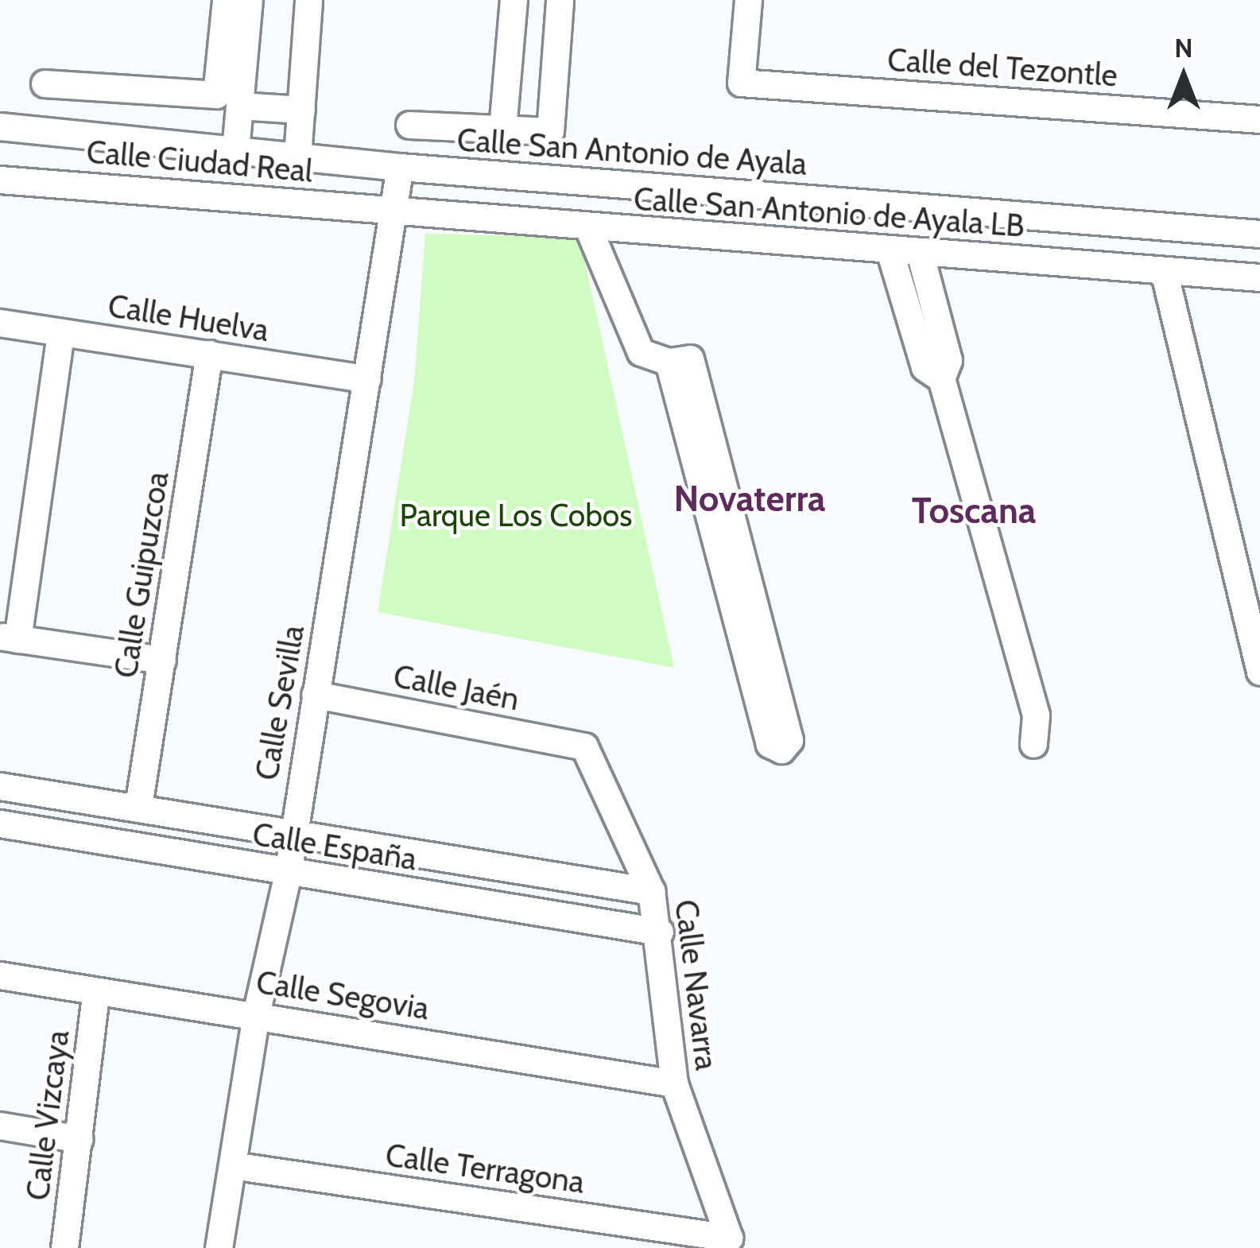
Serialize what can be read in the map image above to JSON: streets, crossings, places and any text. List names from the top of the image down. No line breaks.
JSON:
{"streets":{"street":["Calle del Tezontle","Calle San Antonio de Ayala","Calle Ciudad Real","Calle San Antonio de Ayala LB","Calle Huelva","Calle Guipuzcoa","Calle Jaén","Calle Sevilla","Calle España","Calle Navarra","Calle Segovia","Calle Vizcaya","Calle Terragona"]},"crossings":[["Calle San Antonio de Ayala","Calle Sevilla"],["Calle Ciudad Real","Calle San Antonio de Ayala LB"],["Calle Ciudad Real","Calle Sevilla"],["Calle San Antonio de Ayala LB","Calle Sevilla"],["Calle Huelva","Calle Guipuzcoa"],["Calle Huelva","Calle Sevilla"],["Calle Guipuzcoa","Calle España"],["Calle Jaén","Calle Sevilla"],["Calle Jaén","Calle Navarra"],["Calle Sevilla","Calle España"],["Calle Sevilla","Calle Segovia"],["Calle Sevilla","Calle Terragona"],["Calle España","Calle Navarra"],["Calle Navarra","Calle Segovia"],["Calle Navarra","Calle Terragona"],["Calle Segovia","Calle Vizcaya"]],"districts":["Novaterra","Toscana"],"parks":["Parque Los Cobos"],"north":"top"}
